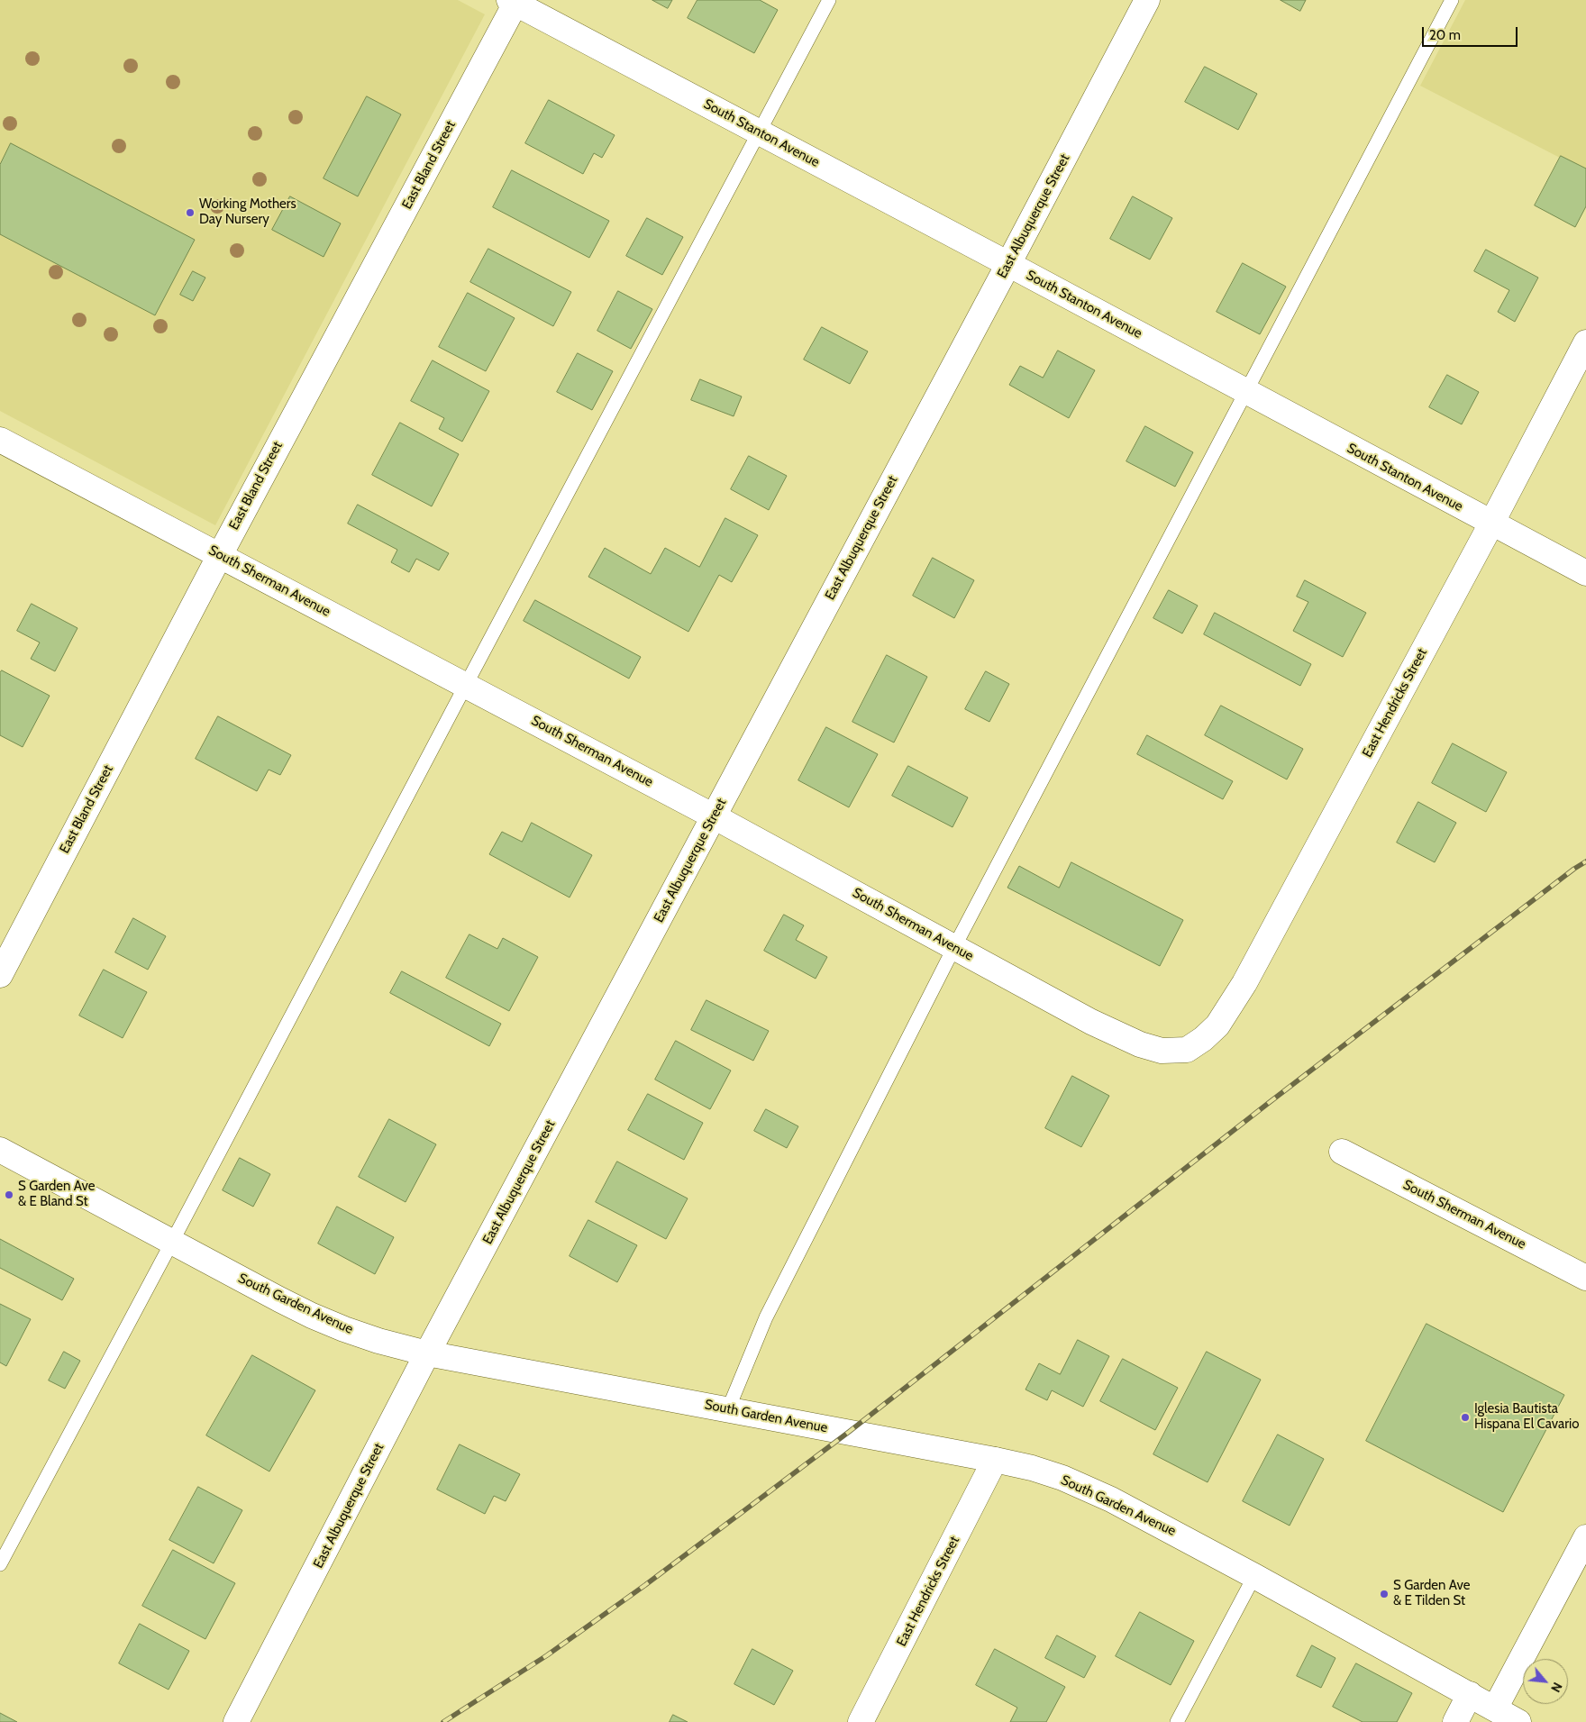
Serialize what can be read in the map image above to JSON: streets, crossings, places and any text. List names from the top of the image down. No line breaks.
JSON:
{"streets":{"street":["South Stanton Avenue","East Bland Street","East Albuquerque Street","South Sherman Avenue","East Hendricks Street","South Garden Avenue"]},"crossings":[["South Stanton Avenue","East Bland Street"],["South Stanton Avenue","East Albuquerque Street"],["South Stanton Avenue","East Hendricks Street"],["East Bland Street","South Sherman Avenue"],["East Albuquerque Street","South Sherman Avenue"],["East Albuquerque Street","South Garden Avenue"],["South Sherman Avenue","East Hendricks Street"],["East Hendricks Street","South Garden Avenue"]],"places":["Working Mothers Day Nursery","S Garden Ave & E Bland St","Iglesia Bautista Hispana El Cavario","S Garden Ave & E Tilden St"],"scale_bar":"20 m","north":"bottom right"}
